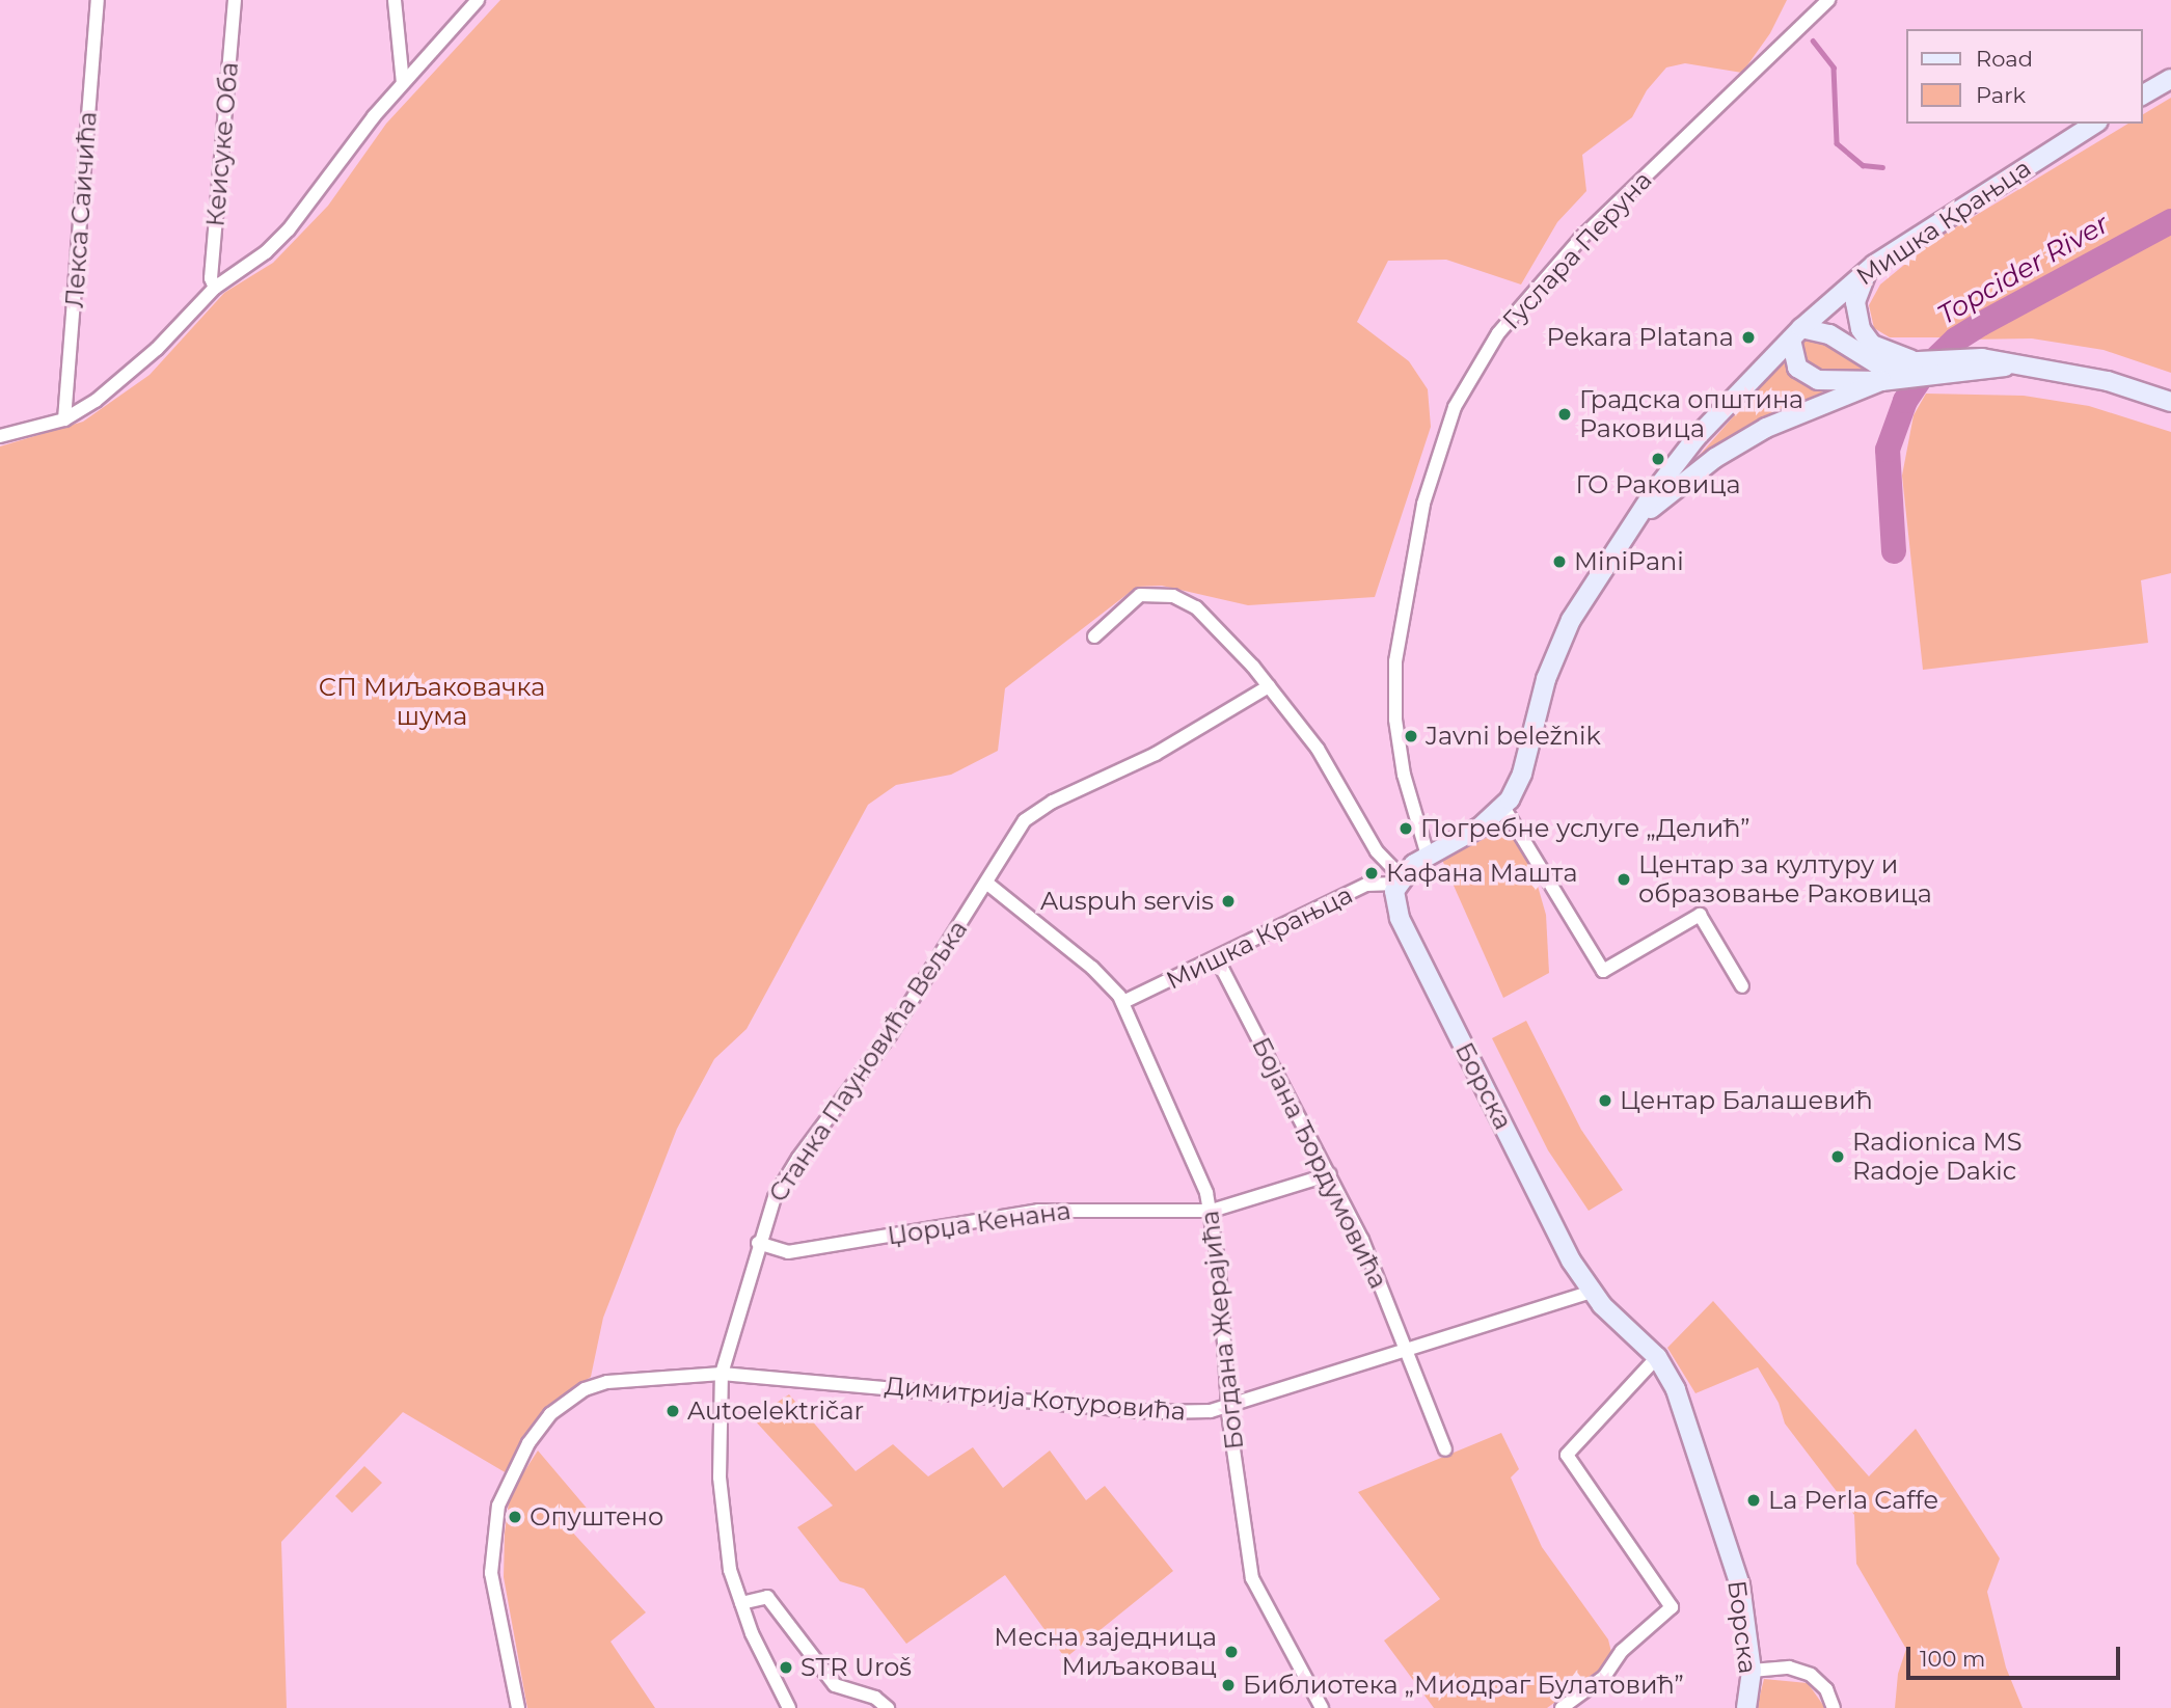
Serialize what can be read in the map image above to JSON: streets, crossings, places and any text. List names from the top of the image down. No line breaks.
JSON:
{"streets":{"main road":["Мишка Крањца","Борска"],"street":["Кеисуке Оба","Лекса Саичића","Гуслара Перуна","Станка Пауновића Вељка","Бојана Ђордумовића","Џорџа Кенана","Богдана Жерајића","Димитрија Котуровића"]},"crossings":[["Мишка Крањца","Гуслара Перуна"],["Мишка Крањца","Борска"],["Мишка Крањца","Бојана Ђордумовића"],["Мишка Крањца","Богдана Жерајића"],["Станка Пауновића Вељка","Џорџа Кенана"],["Станка Пауновића Вељка","Богдана Жерајића"],["Станка Пауновића Вељка","Димитрија Котуровића"],["Борска","Димитрија Котуровића"],["Бојана Ђордумовића","Џорџа Кенана"],["Бојана Ђордумовића","Димитрија Котуровића"],["Џорџа Кенана","Богдана Жерајића"],["Богдана Жерајића","Димитрија Котуровића"]],"water":["Topcider River"],"parks":["СП Миљаковачка шума"],"places":["Pekara Platana","Градска општина Раковица","ГО Раковица","MiniPani","Javni beležnik","Погребне услуге „Делић”","Кафана Машта","Центар за културу и образовање Раковица","Auspuh servis","Центар Балашевић","Radionica MS Radoje Dakic","Autoelektričar","La Perla Caffe","Опуштено","Месна заједница Миљаковац","STR Uroš","Библиотека „Миодраг Булатовић”"],"legend":["Road","Park"],"scale_bar":"100 m"}
